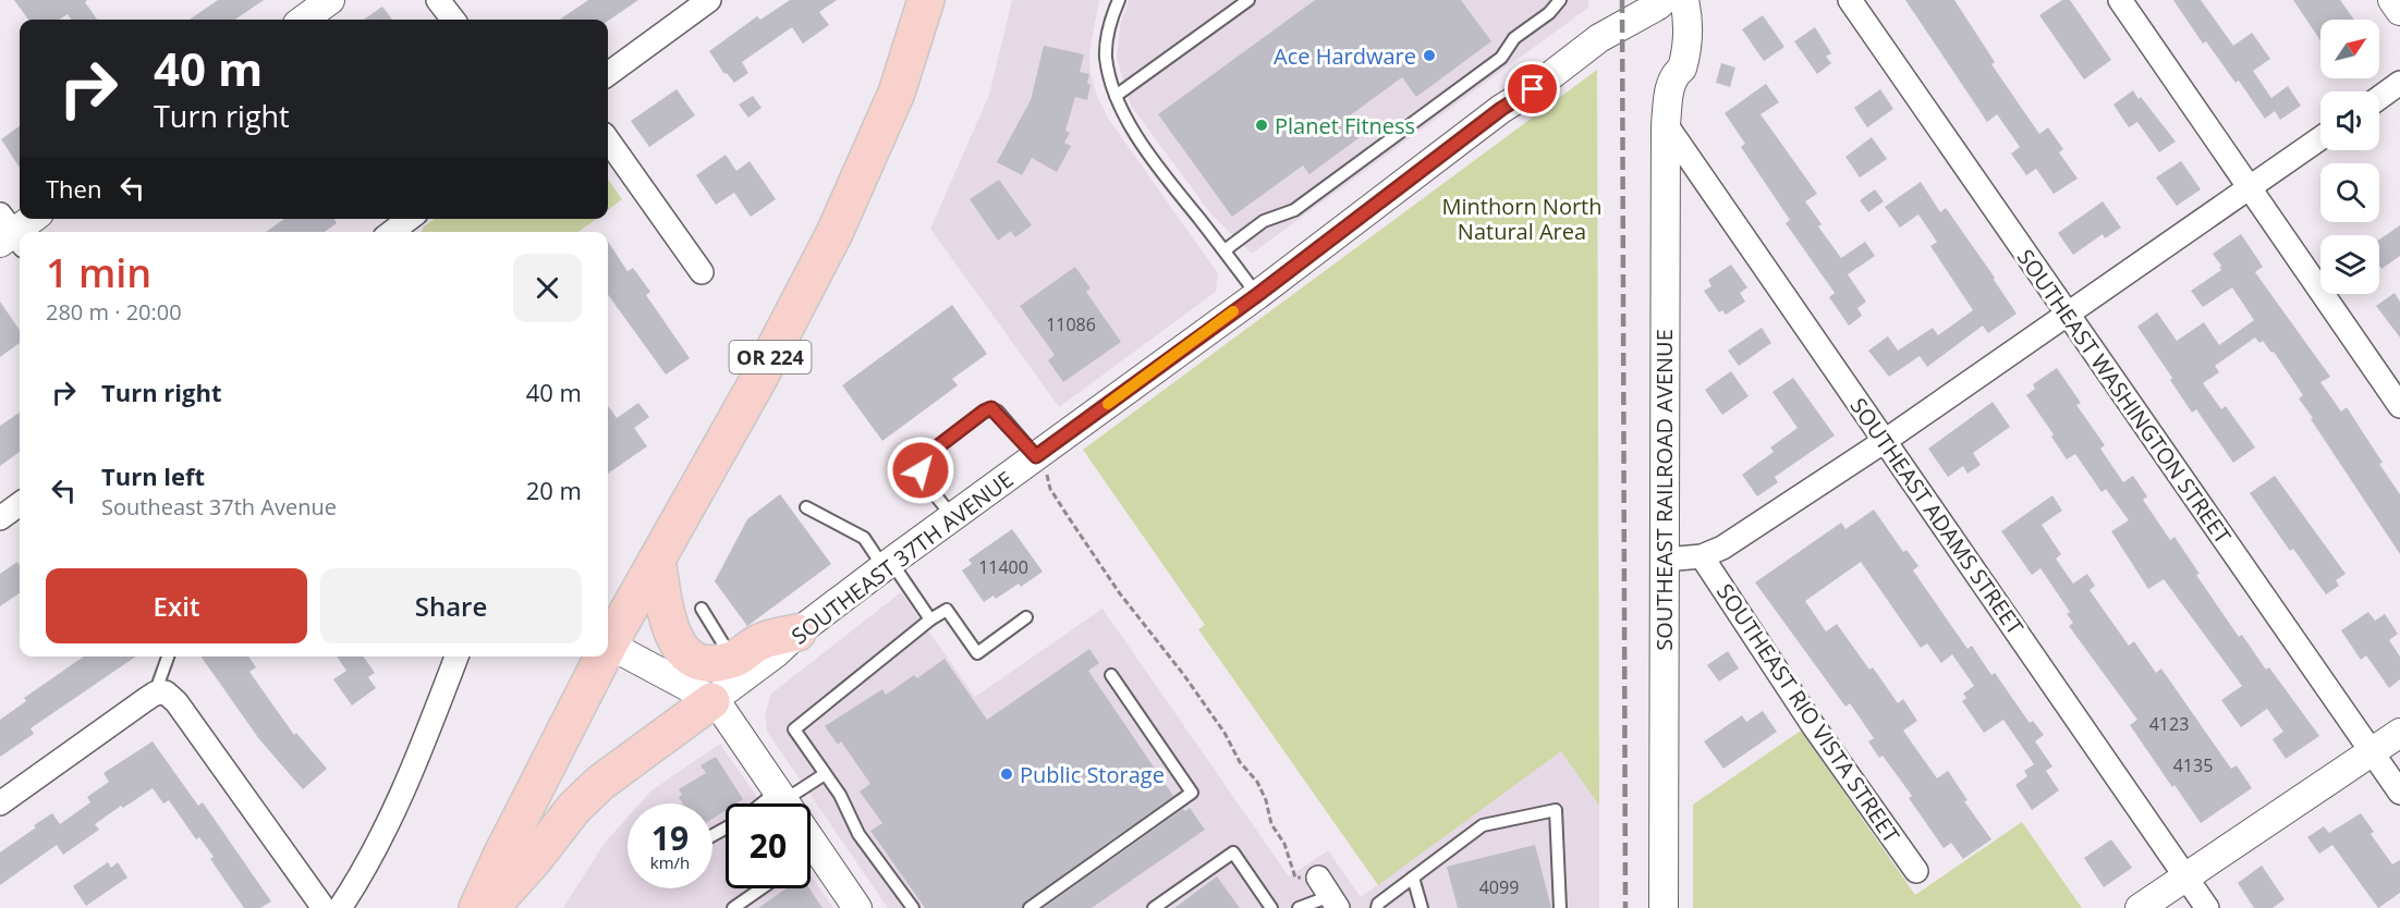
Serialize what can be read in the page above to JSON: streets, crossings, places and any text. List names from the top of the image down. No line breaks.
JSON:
{"streets":{"highway":["OR 224"],"street":["SOUTHEAST WASHINGTON STREET","SOUTHEAST RAILROAD AVENUE","SOUTHEAST ADAMS STREET","SOUTHEAST 37TH AVENUE","SOUTHEAST RIO VISTA STREET"]},"crossings":[["SOUTHEAST RAILROAD AVENUE","SOUTHEAST ADAMS STREET"],["SOUTHEAST RAILROAD AVENUE","SOUTHEAST 37TH AVENUE"]],"parks":["Minthorn North Natural Area"],"places":["Ace Hardware","Planet Fitness","Public Storage"],"house_numbers":["11086","11400","4123","4135","4099"],"north":"top right","page":{"turn":["40 m","Turn right"],"then":"Then","heading":["1 min","280 m · 20:00"],"list":[{"name":"Turn right","value":"40 m"},{"name":"Turn left","note":"Southeast 37th Avenue","value":"20 m"}],"buttons":["Exit","Share"],"speed":"19 km/h","limit":"20"}}
